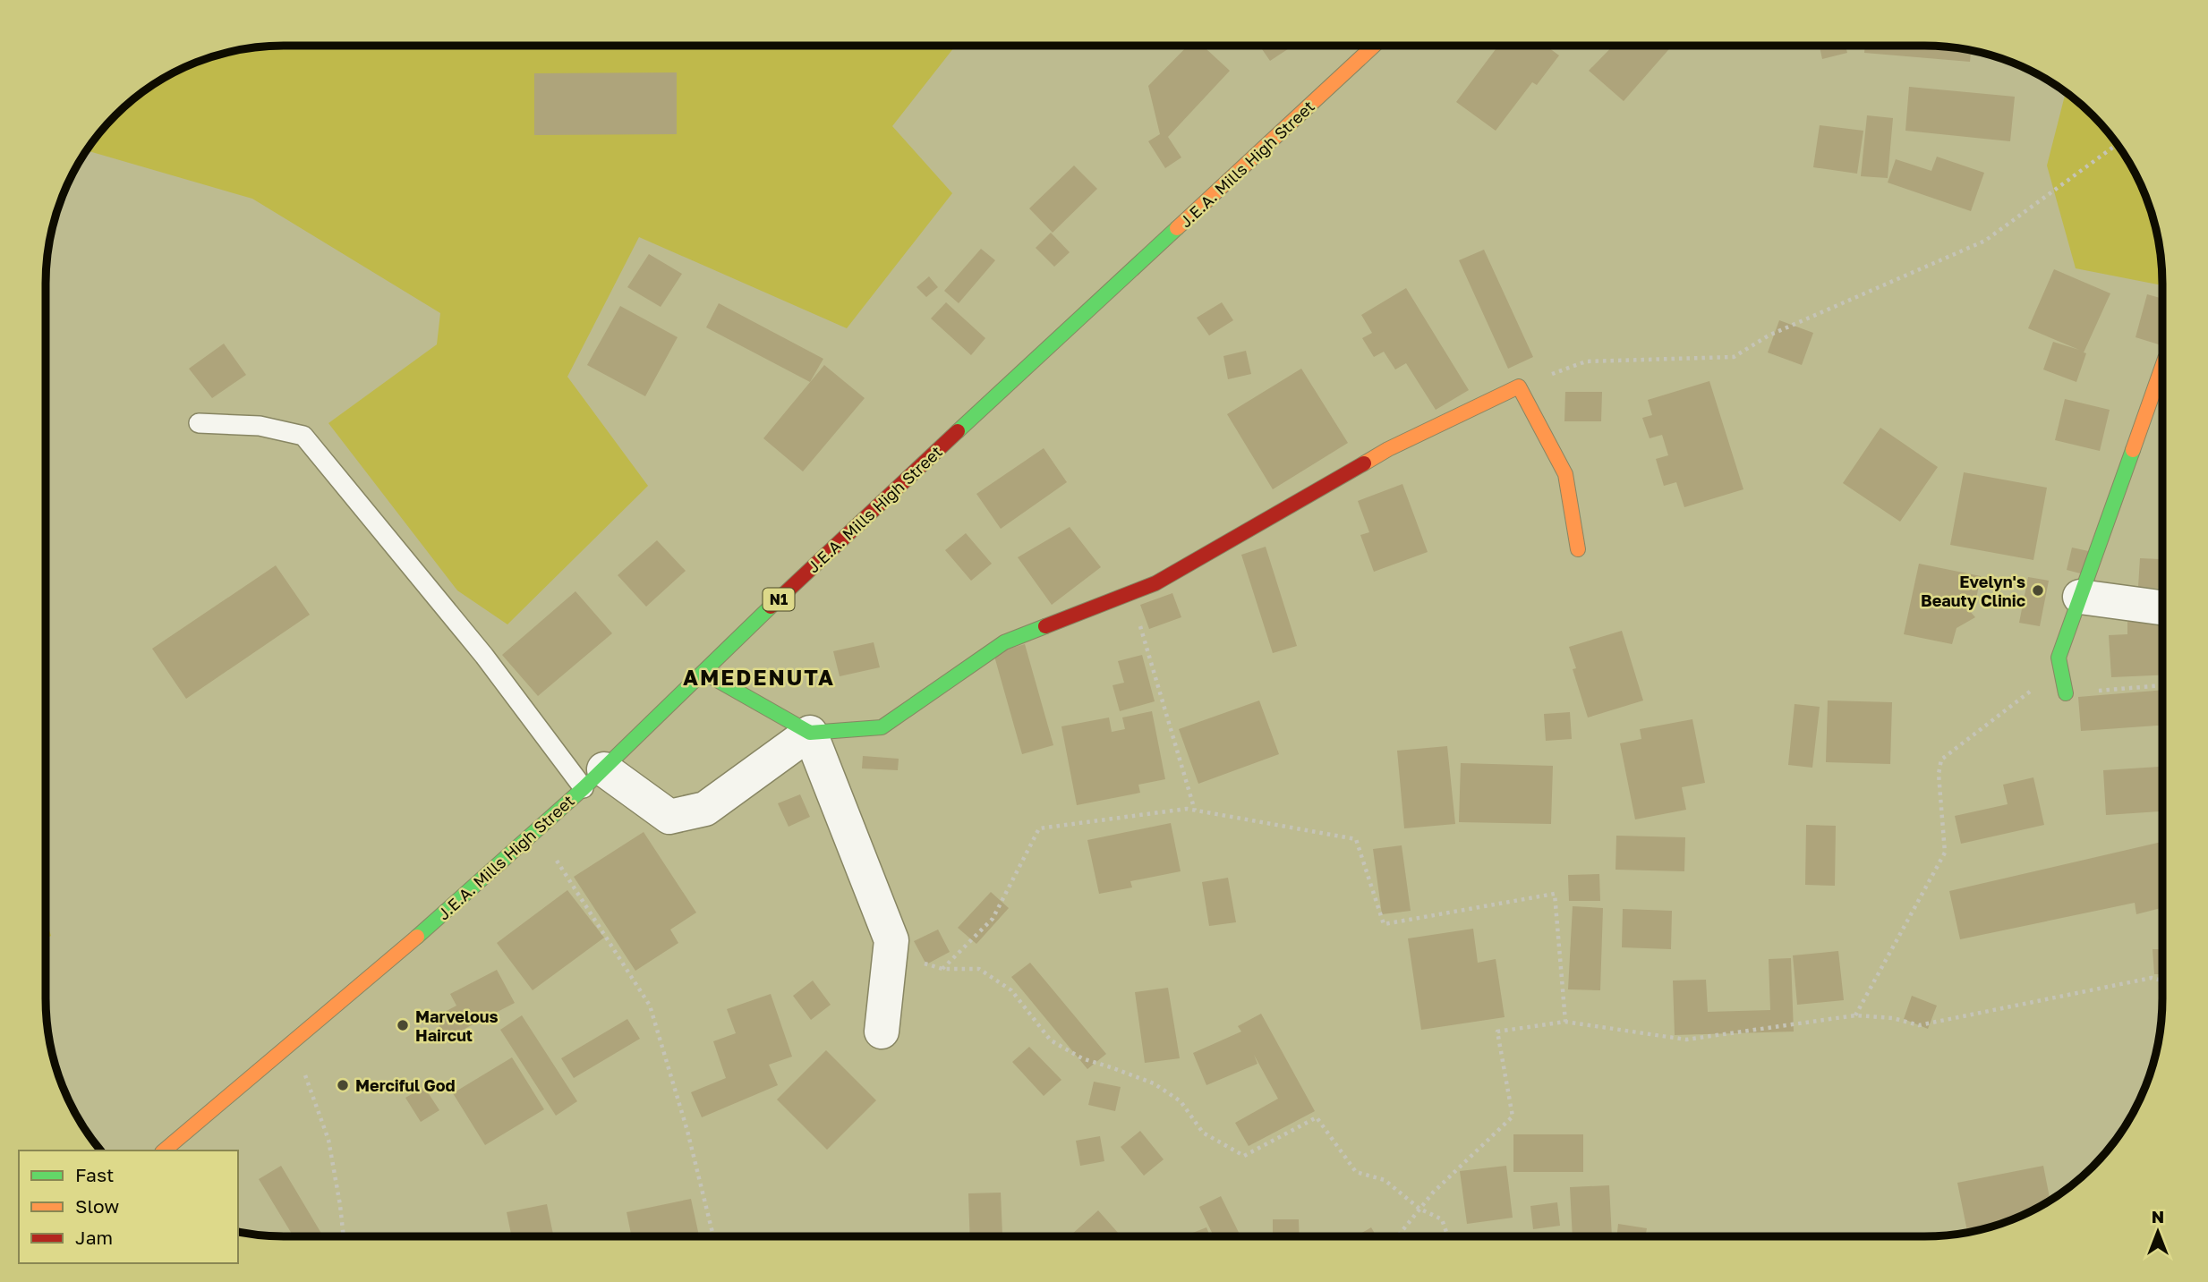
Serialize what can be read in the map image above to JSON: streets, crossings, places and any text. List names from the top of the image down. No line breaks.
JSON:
{"streets":{"main road":["J.E.A. Mills High Street","N1"]},"districts":["AMEDENUTA"],"places":["Evelyn's Beauty Clinic","Marvelous Haircut","Merciful God"],"legend":["Fast","Slow","Jam"],"north":"top"}
